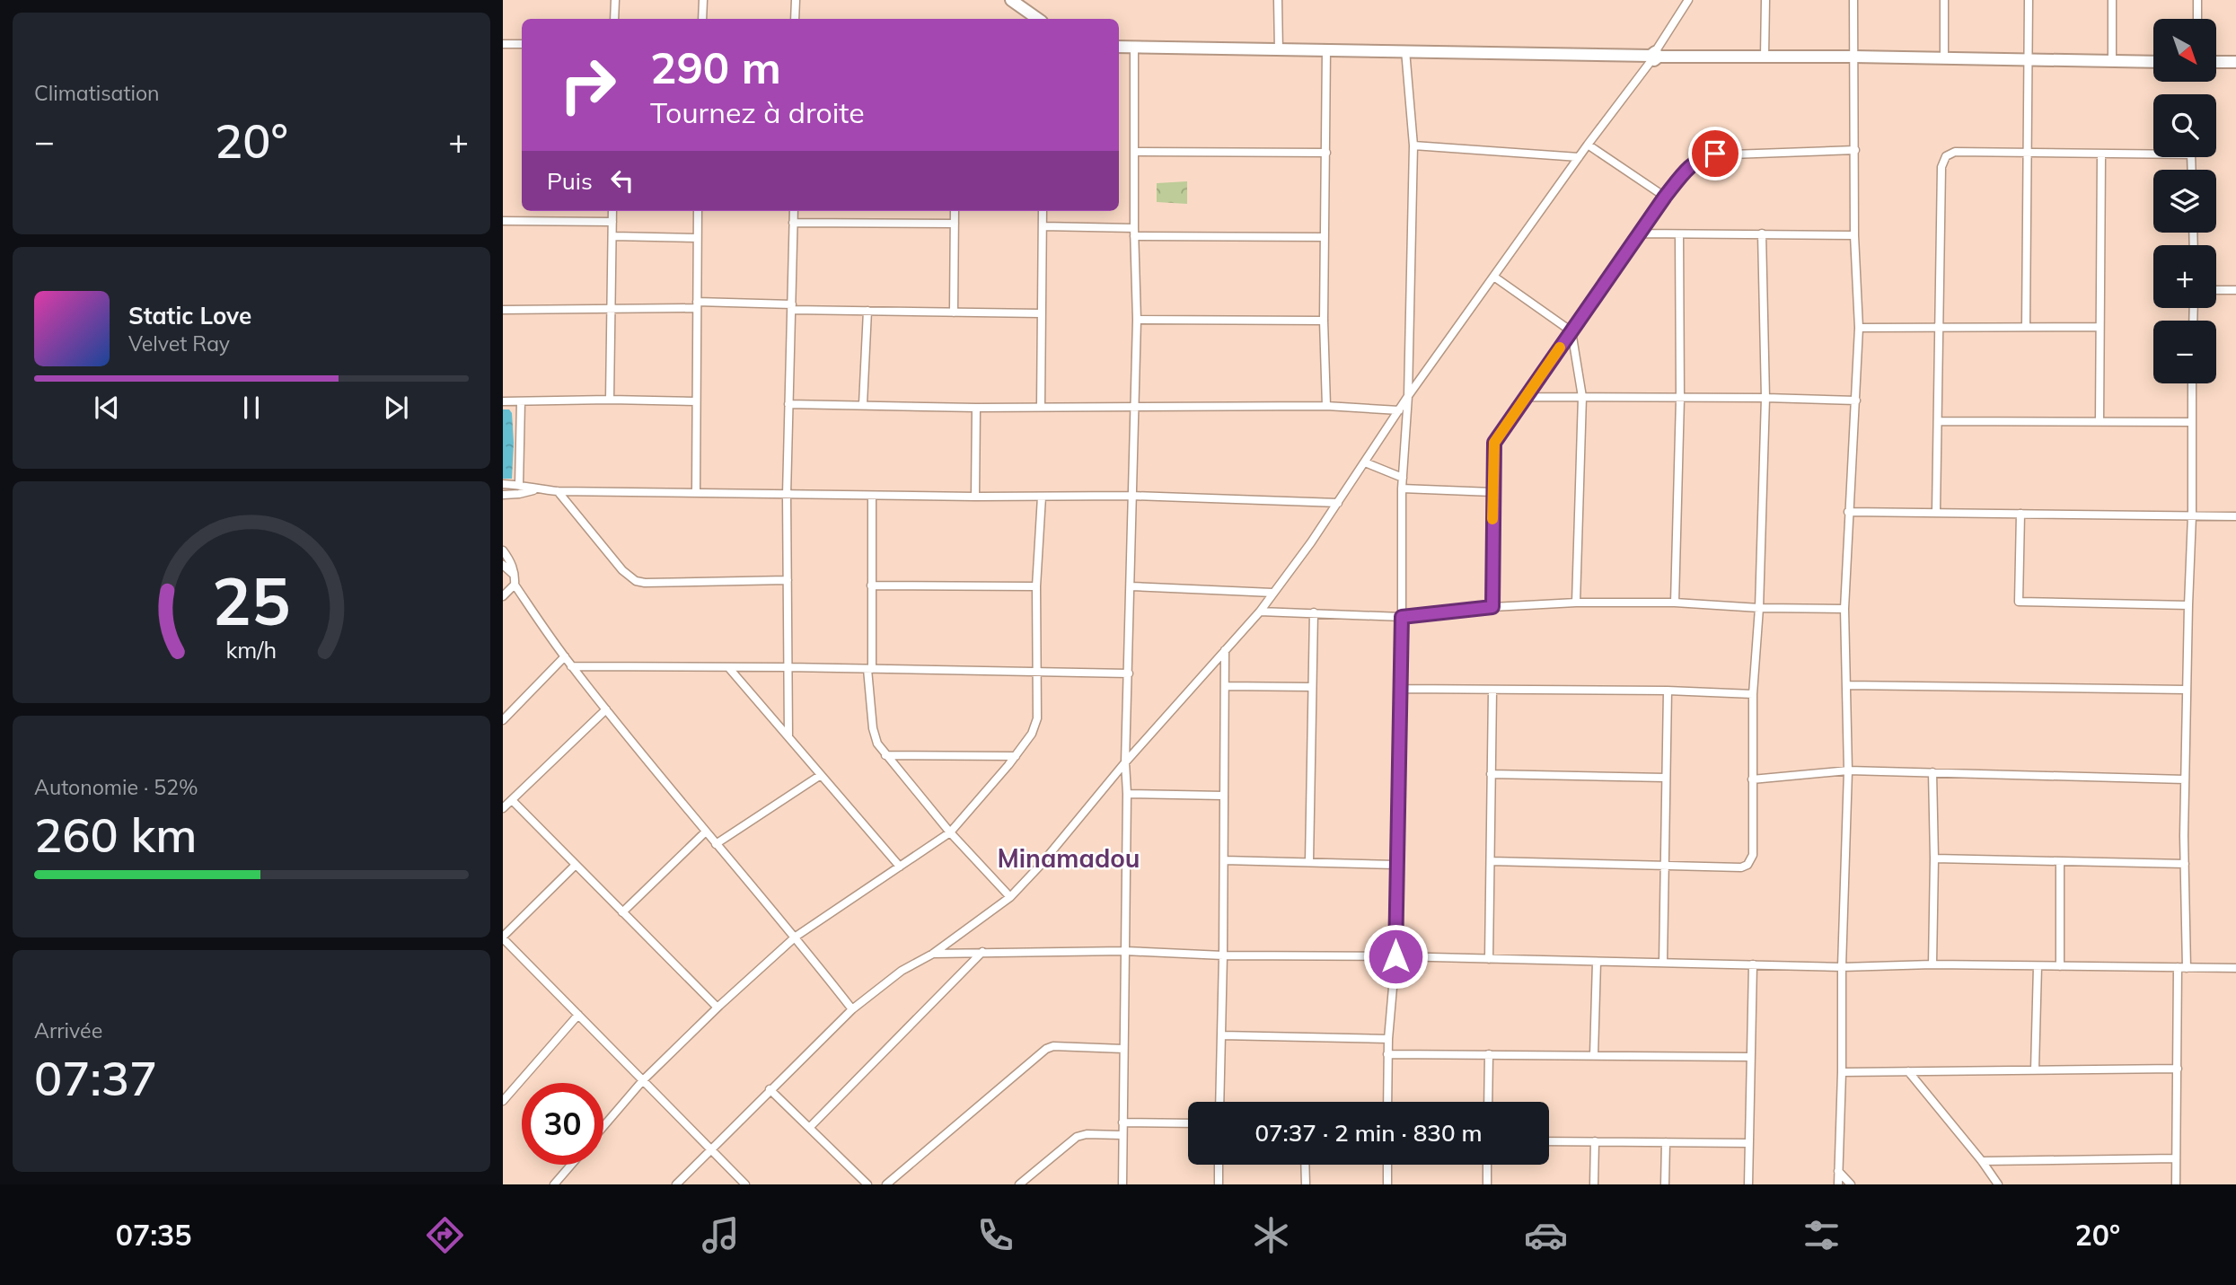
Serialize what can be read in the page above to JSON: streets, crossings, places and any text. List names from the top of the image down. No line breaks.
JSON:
{"districts":["Minamadou"],"north":"bottom right","page":{"tile":["Climatisation",["Autonomie · 52%","260 km"],["Arrivée","07:37"]],"map_buttons":["+","−"],"turn":["290 m","Tournez à droite"],"heat":["−","20°","+"],"then":"Puis","song":["Static Love","Velvet Ray"],"limit":"30","trip":"07:37 · 2 min · 830 m","tabs":["07:35","20°"],"gauge":["25","km/h"]}}
